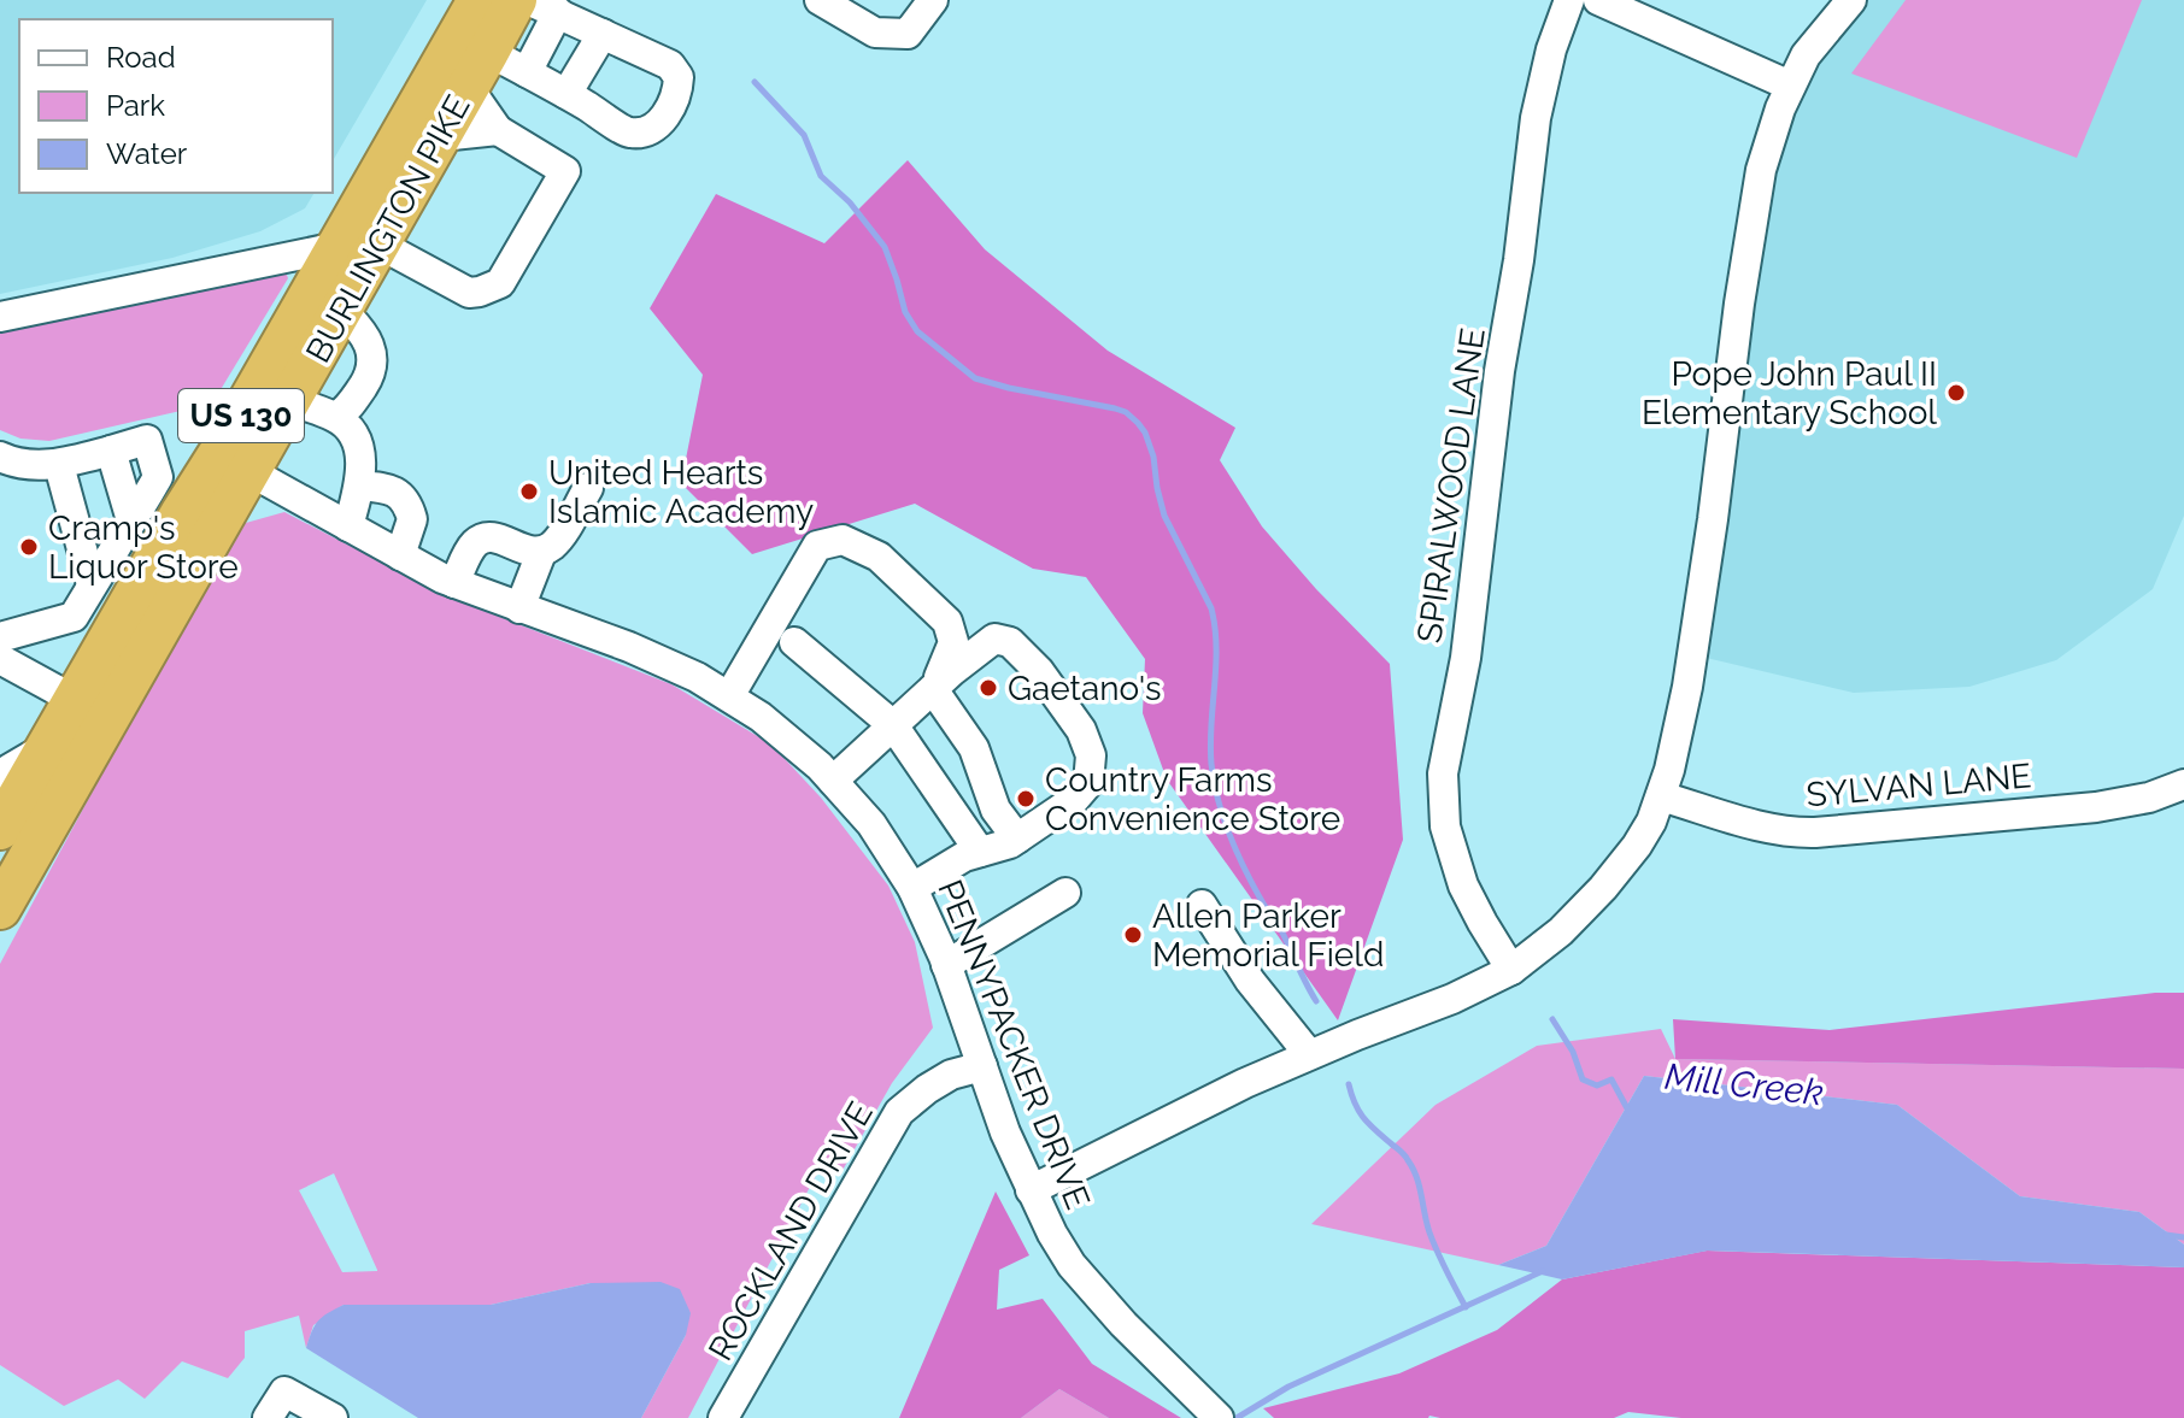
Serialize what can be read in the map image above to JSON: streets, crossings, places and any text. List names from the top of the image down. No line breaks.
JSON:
{"streets":{"highway":["BURLINGTON PIKE","US 130"],"street":["SPIRALWOOD LANE","SYLVAN LANE","PENNYPACKER DRIVE","ROCKLAND DRIVE"]},"crossings":[["BURLINGTON PIKE","PENNYPACKER DRIVE"],["PENNYPACKER DRIVE","ROCKLAND DRIVE"]],"water":["Mill Creek"],"places":["Pope John Paul II Elementary School","United Hearts Islamic Academy","Cramp's Liquor Store","Gaetano's","Country Farms Convenience Store","Allen Parker Memorial Field"],"legend":["Road","Park","Water"]}
